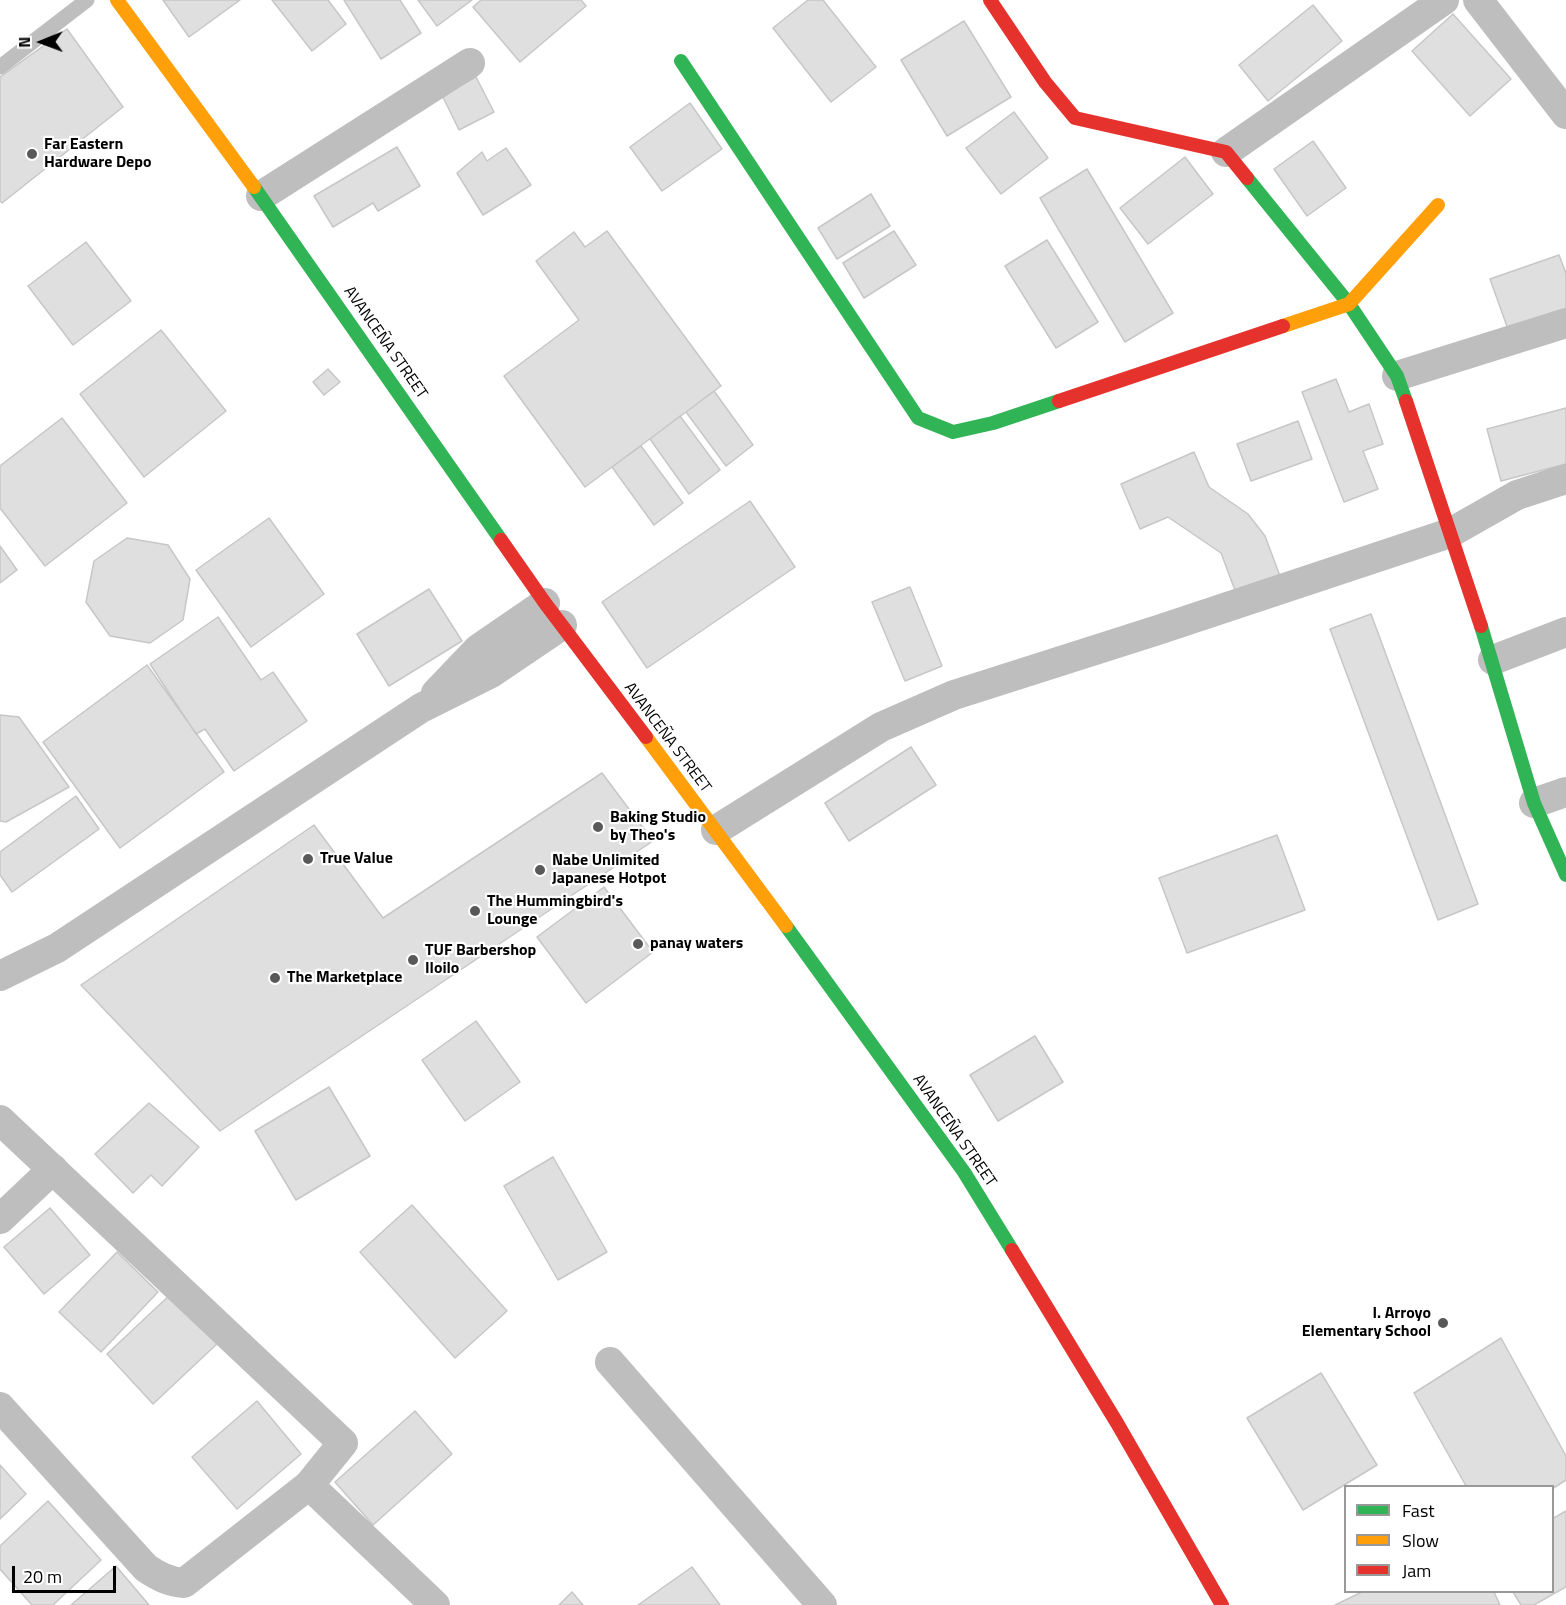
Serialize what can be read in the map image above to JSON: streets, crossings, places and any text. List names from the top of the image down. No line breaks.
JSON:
{"streets":{"street":["AVANCEÑA STREET"]},"places":["Far Eastern Hardware Depo","Baking Studio by Theo's","True Value","Nabe Unlimited Japanese Hotpot","The Hummingbird's Lounge","panay waters","TUF Barbershop Iloilo","The Marketplace","I. Arroyo Elementary School"],"legend":["Fast","Slow","Jam"],"scale_bar":"20 m","north":"left"}
